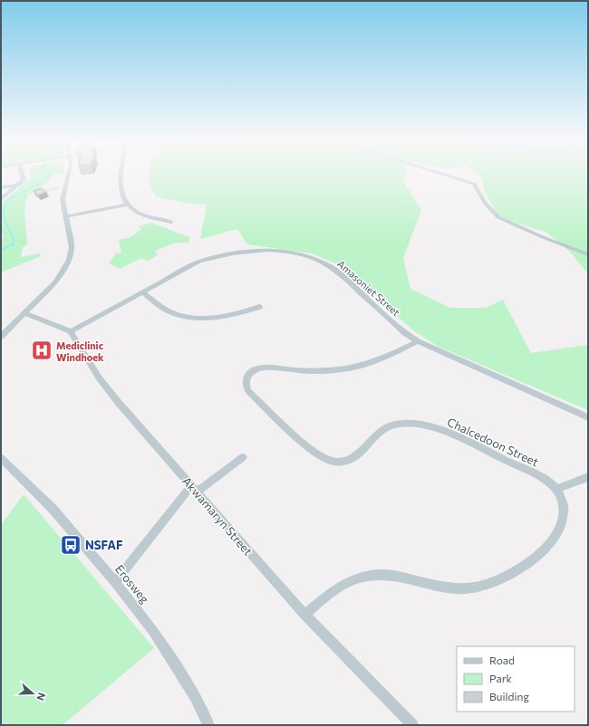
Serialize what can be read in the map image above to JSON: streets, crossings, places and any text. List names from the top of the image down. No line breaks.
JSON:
{"streets":{"street":["Amasoniet Street","Chalcedoon Street","Akwamaryn Street","Erosweg"]},"crossings":[["Amasoniet Street","Chalcedoon Street"],["Amasoniet Street","Akwamaryn Street"],["Chalcedoon Street","Akwamaryn Street"]],"places":{"hospital":["Mediclinic Windhoek"],"bus stop":["NSFAF"]},"legend":["Road","Park","Building"],"north":"right"}
